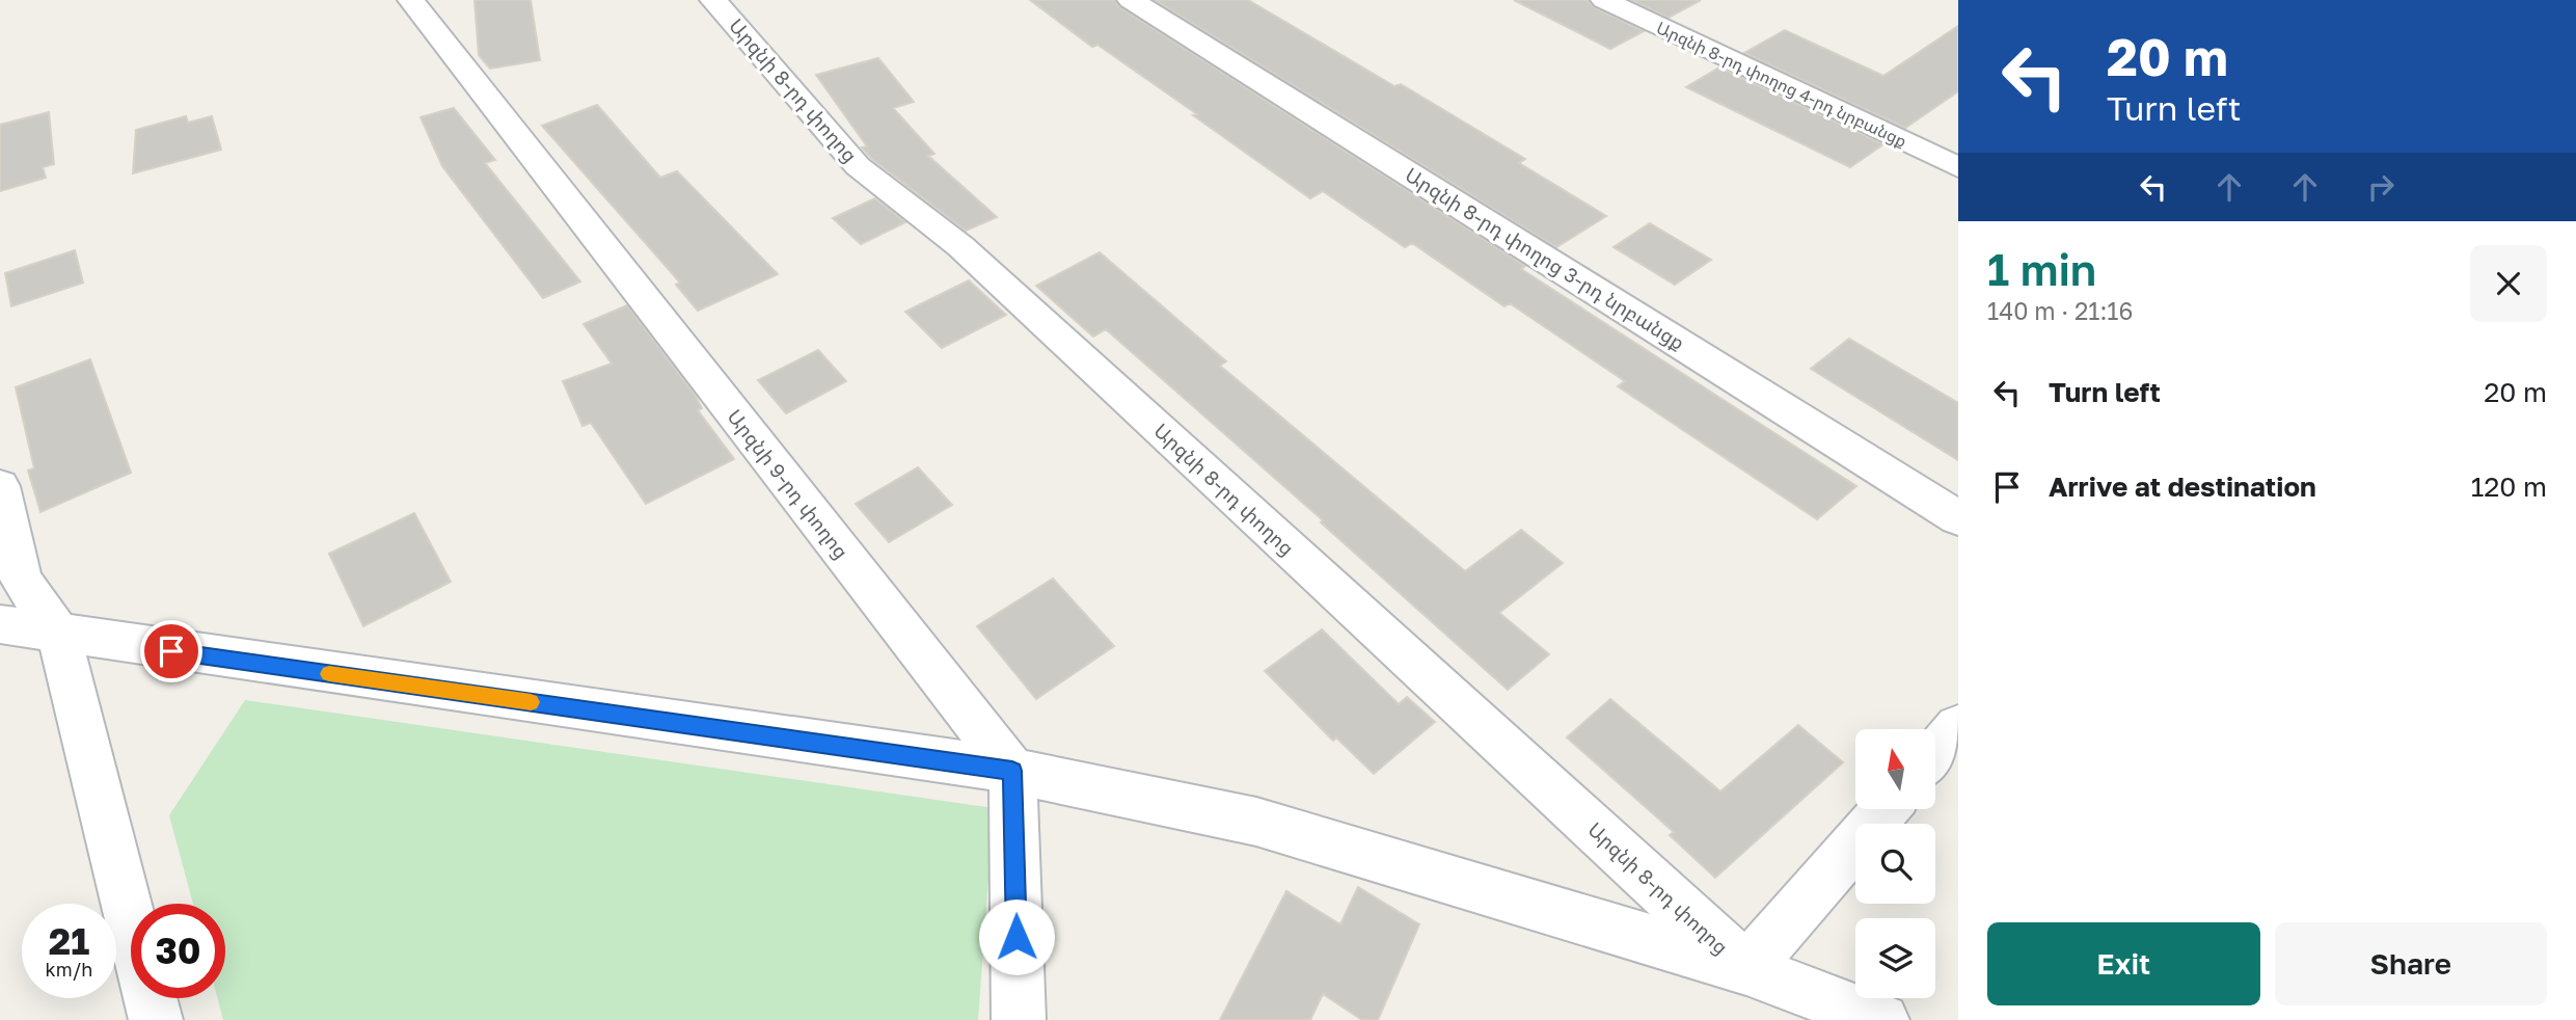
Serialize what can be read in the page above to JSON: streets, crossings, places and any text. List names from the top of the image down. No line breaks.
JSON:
{"streets":{"street":["Արզնի 8-րդ փողոց 4-րդ նրբանցք","Արզնի 8-րդ փողոց","Արզնի 8-րդ փողոց 3-րդ նրբանցք","Արզնի 9-րդ փողոց"]},"north":"top","page":{"turn":["20 m","Turn left"],"heading":["1 min","140 m · 21:16"],"list":[{"name":"Turn left","value":"20 m"},{"name":"Arrive at destination","value":"120 m"}],"speed":"21 km/h","limit":"30","buttons":["Exit","Share"]}}
